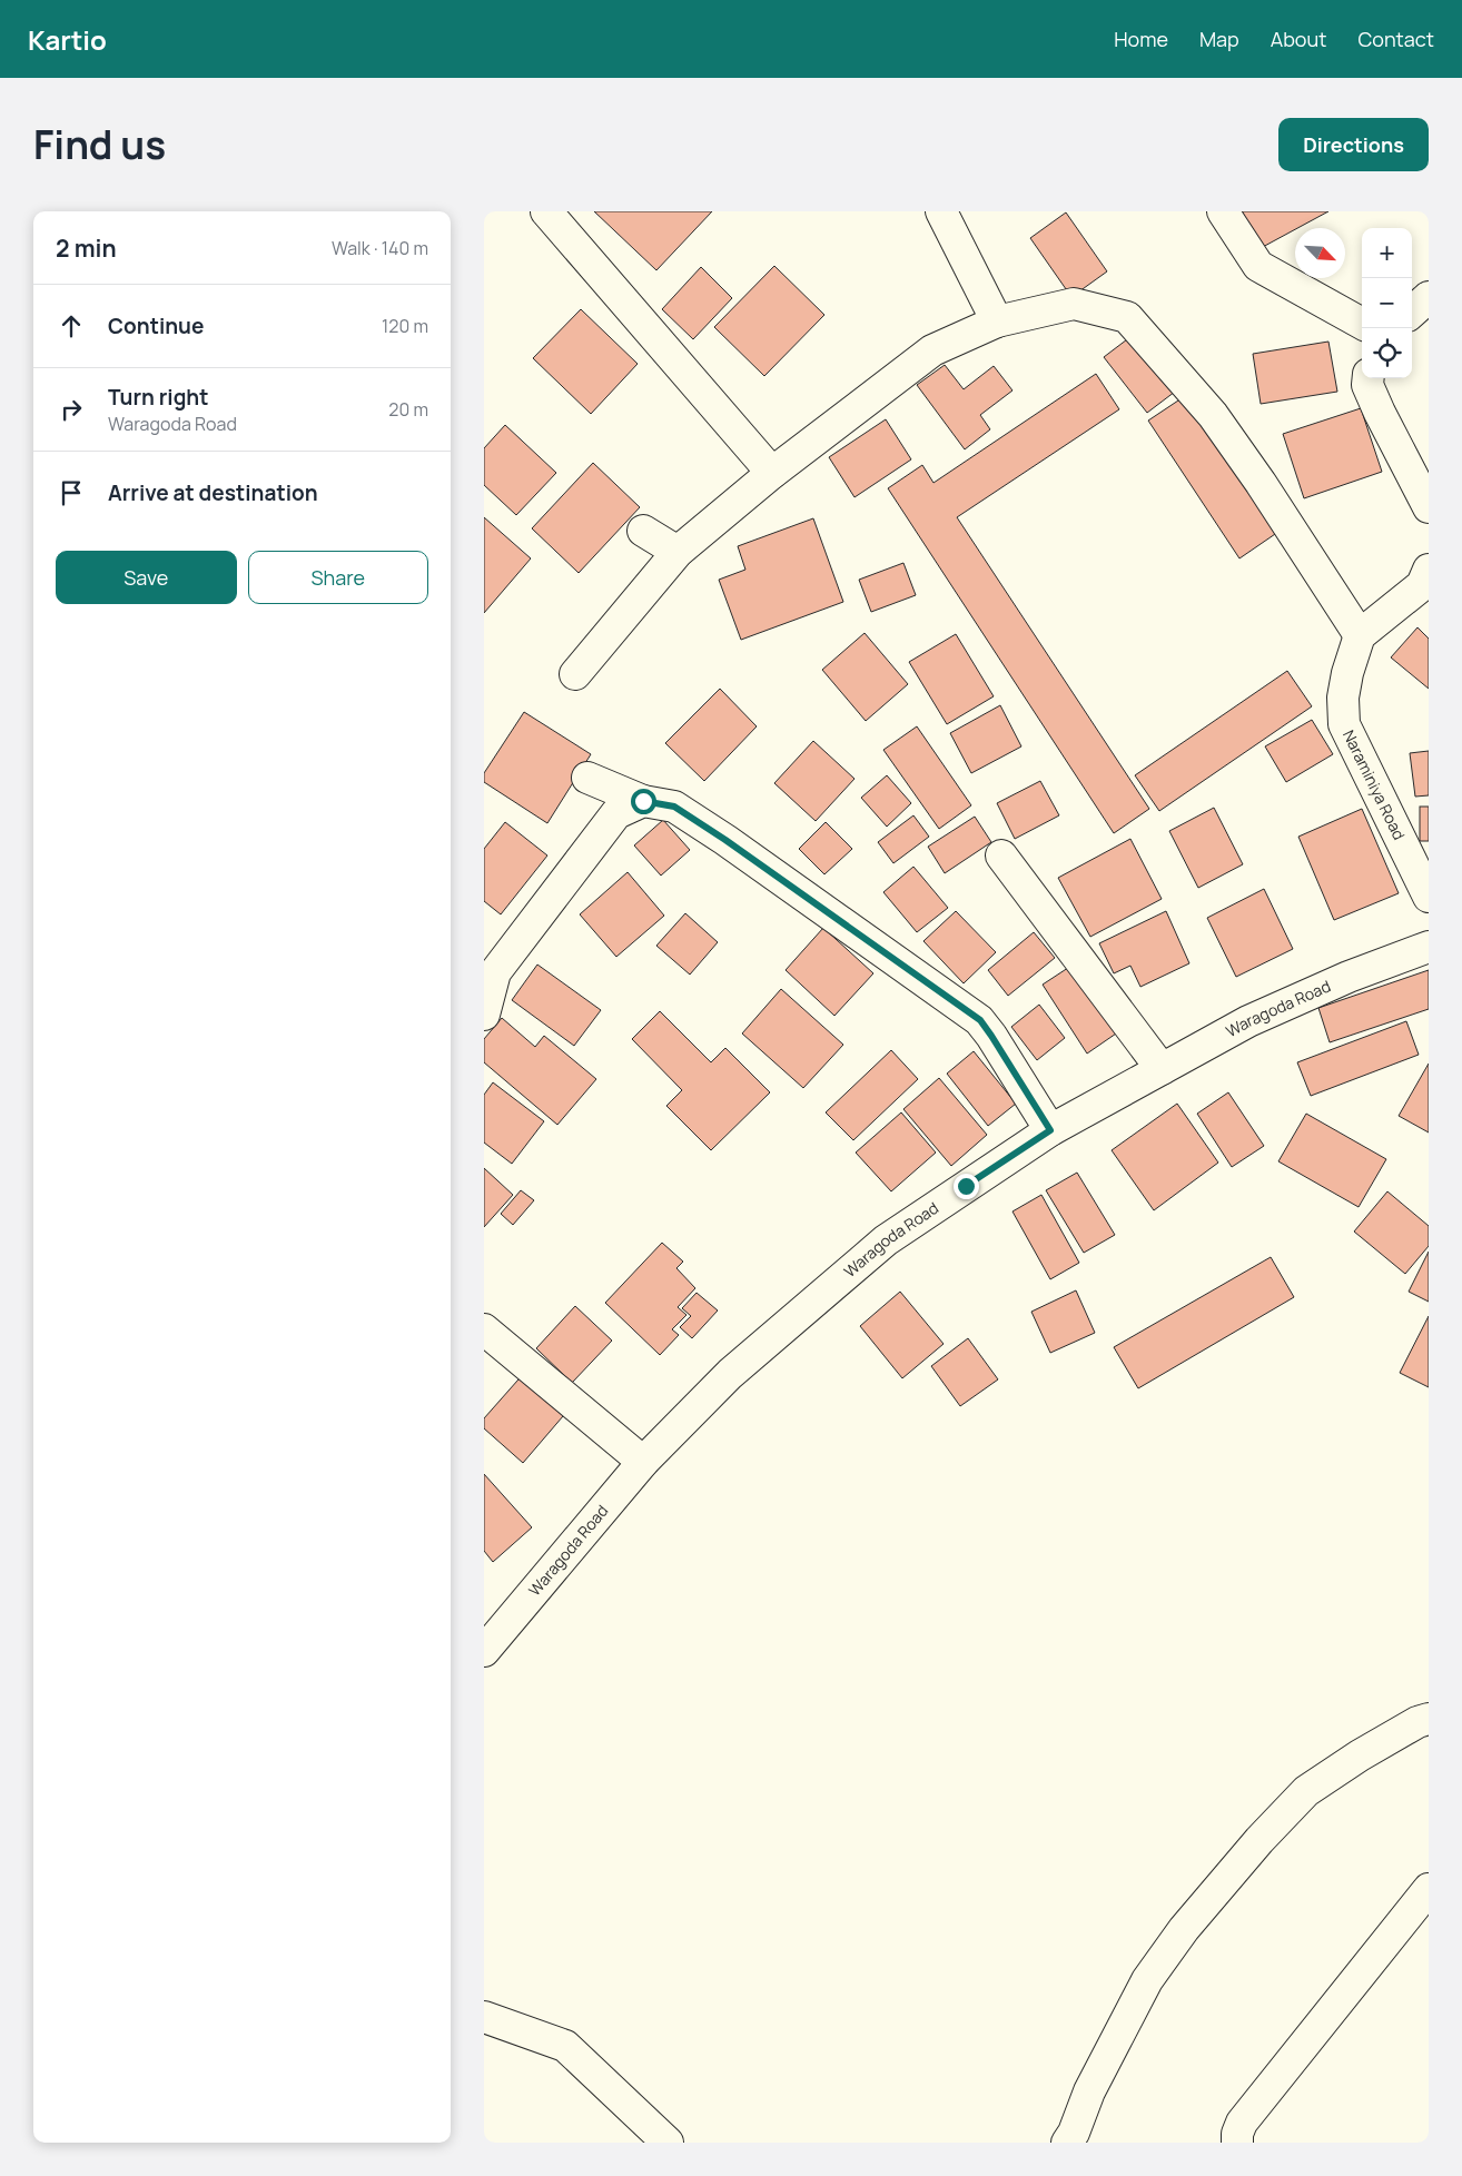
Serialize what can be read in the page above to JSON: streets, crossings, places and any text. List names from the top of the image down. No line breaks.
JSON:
{"streets":{"street":["Naraminiya Road","Waragoda Road"]},"north":"bottom right","page":{"header":"Kartio","nav":["Home","Map","About","Contact"],"title":"Find us","buttons":["Directions",["Save","Share"]],"heading":["2 min","Walk · 140 m"],"map_buttons":["+","−"],"list":[["Continue","120 m"],["Turn right","Waragoda Road","20 m"],"Arrive at destination"]}}
